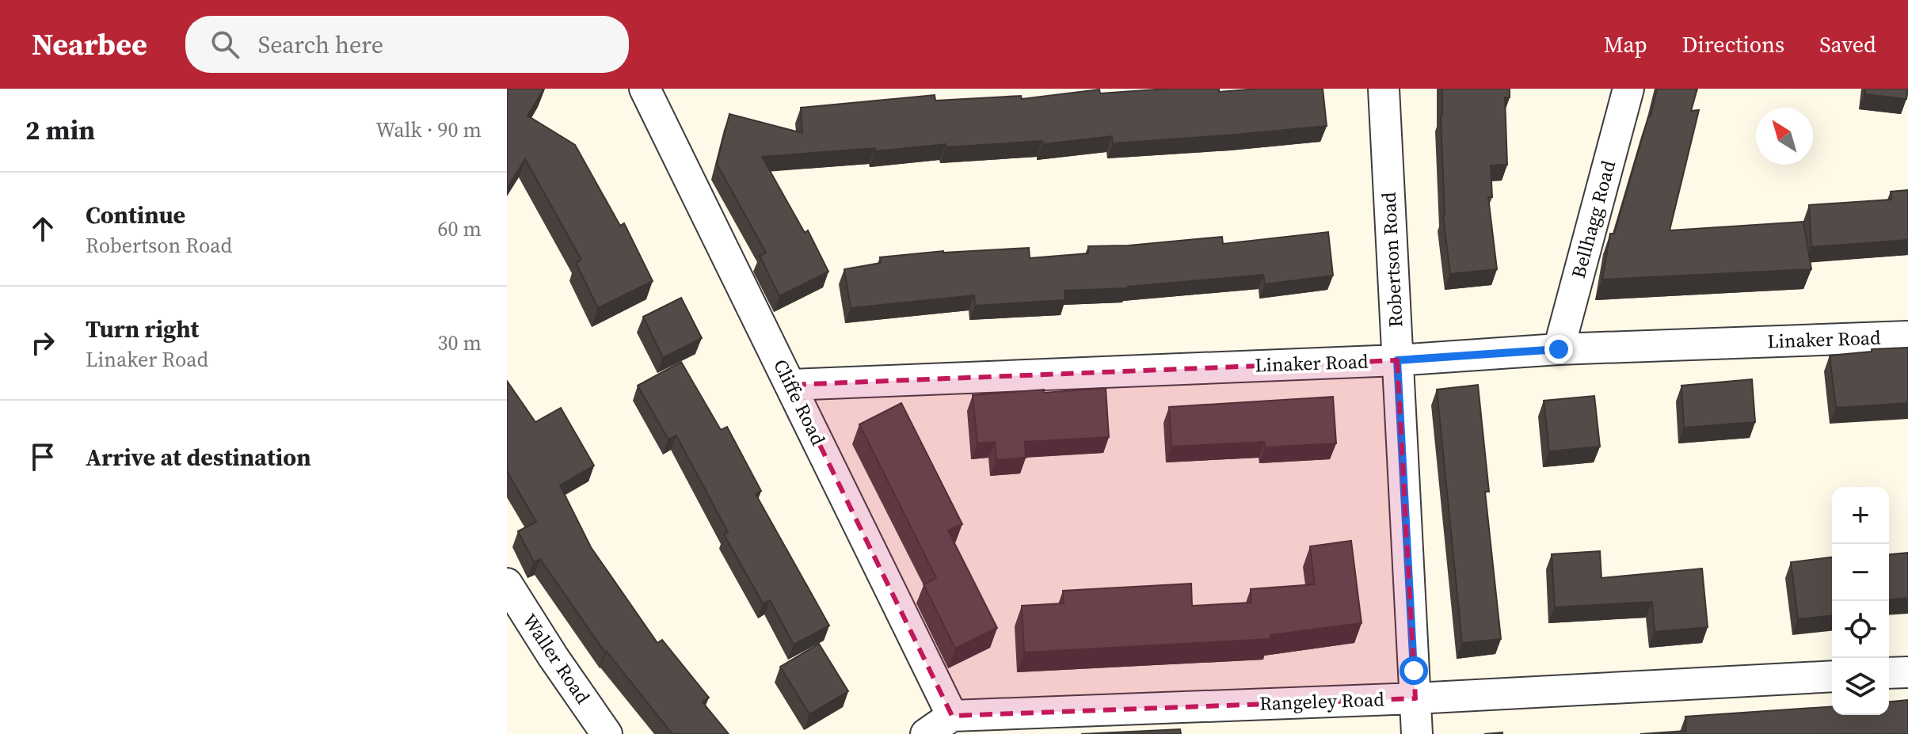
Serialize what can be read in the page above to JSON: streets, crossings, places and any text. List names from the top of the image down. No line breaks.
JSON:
{"streets":{"street":["Bellhagg Road","Robertson Road","Linaker Road","Cliffe Road","Waller Road","Rangeley Road"]},"crossings":[["Bellhagg Road","Linaker Road"],["Robertson Road","Linaker Road"],["Robertson Road","Rangeley Road"],["Linaker Road","Cliffe Road"],["Cliffe Road","Rangeley Road"]],"north":"top left","page":{"header":"Nearbee","search":"Search here","nav":["Map","Directions","Saved"],"heading":["2 min","Walk · 90 m"],"list":[["Continue","Robertson Road","60 m"],["Turn right","Linaker Road","30 m"],"Arrive at destination"],"map_buttons":["+","−"]}}
